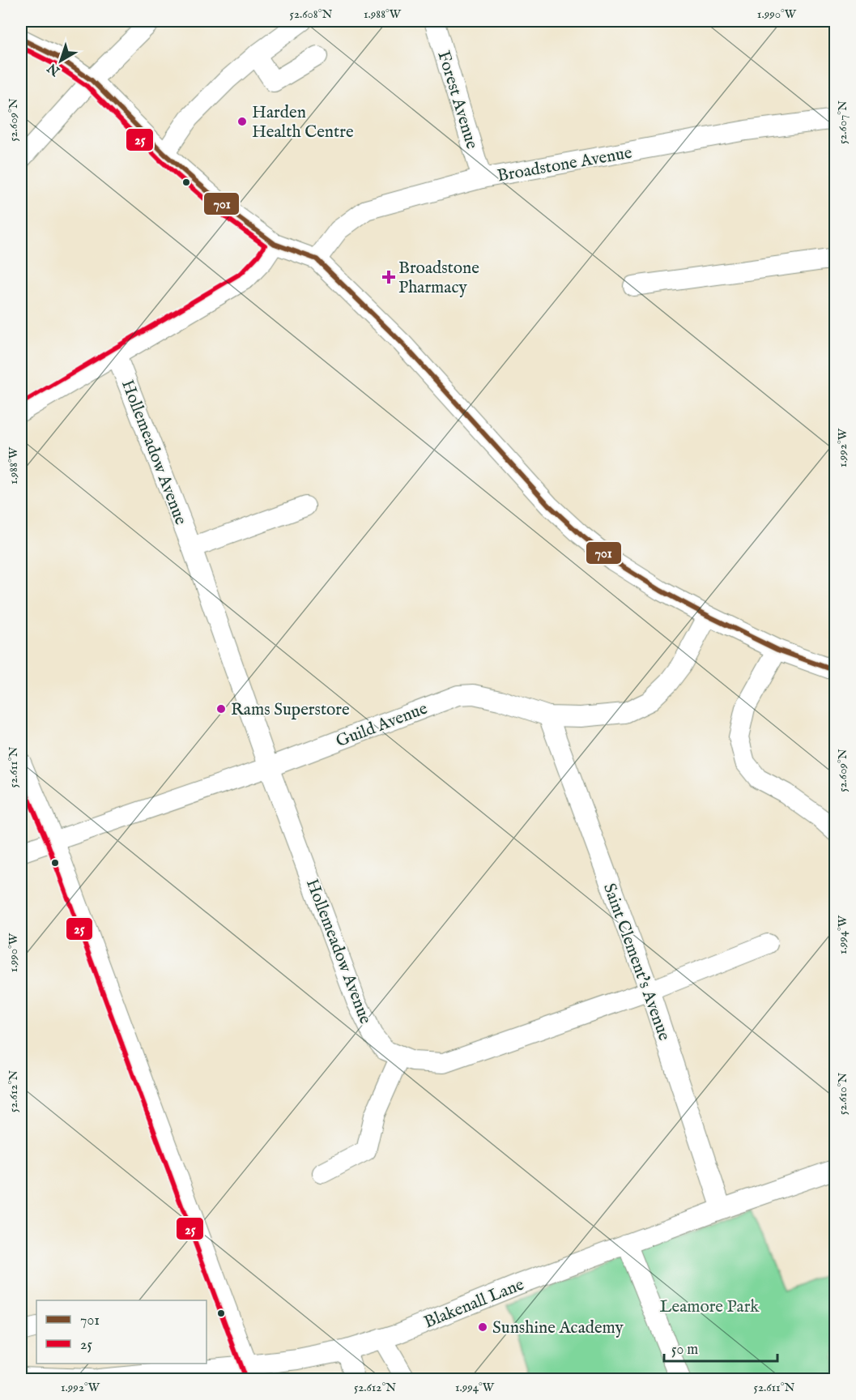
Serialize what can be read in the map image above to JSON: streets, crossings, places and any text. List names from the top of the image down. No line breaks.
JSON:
{"streets":{"street":["Forest Avenue","Broadstone Avenue","Hollemeadow Avenue","Guild Avenue","Saint Clement's Avenue","Blakenall Lane"]},"crossings":[["Forest Avenue","Broadstone Avenue"],["Hollemeadow Avenue","Guild Avenue"],["Hollemeadow Avenue","Saint Clement's Avenue"],["Guild Avenue","Saint Clement's Avenue"],["Saint Clement's Avenue","Blakenall Lane"]],"parks":["Leamore Park"],"places":{"other":["Harden Health Centre","Rams Superstore","Sunshine Academy"],"health":["Broadstone Pharmacy"]},"lines":["transit line 701","transit line 25"],"legend":["701","25"],"scale_bar":"50 m","north":"bottom left","coordinates":["52.608°N","1.988°W","1.990°W","52.609°N","52.607°N","1.992°W","52.611°N","1.994°W","52.612°N","52.610°N"]}
